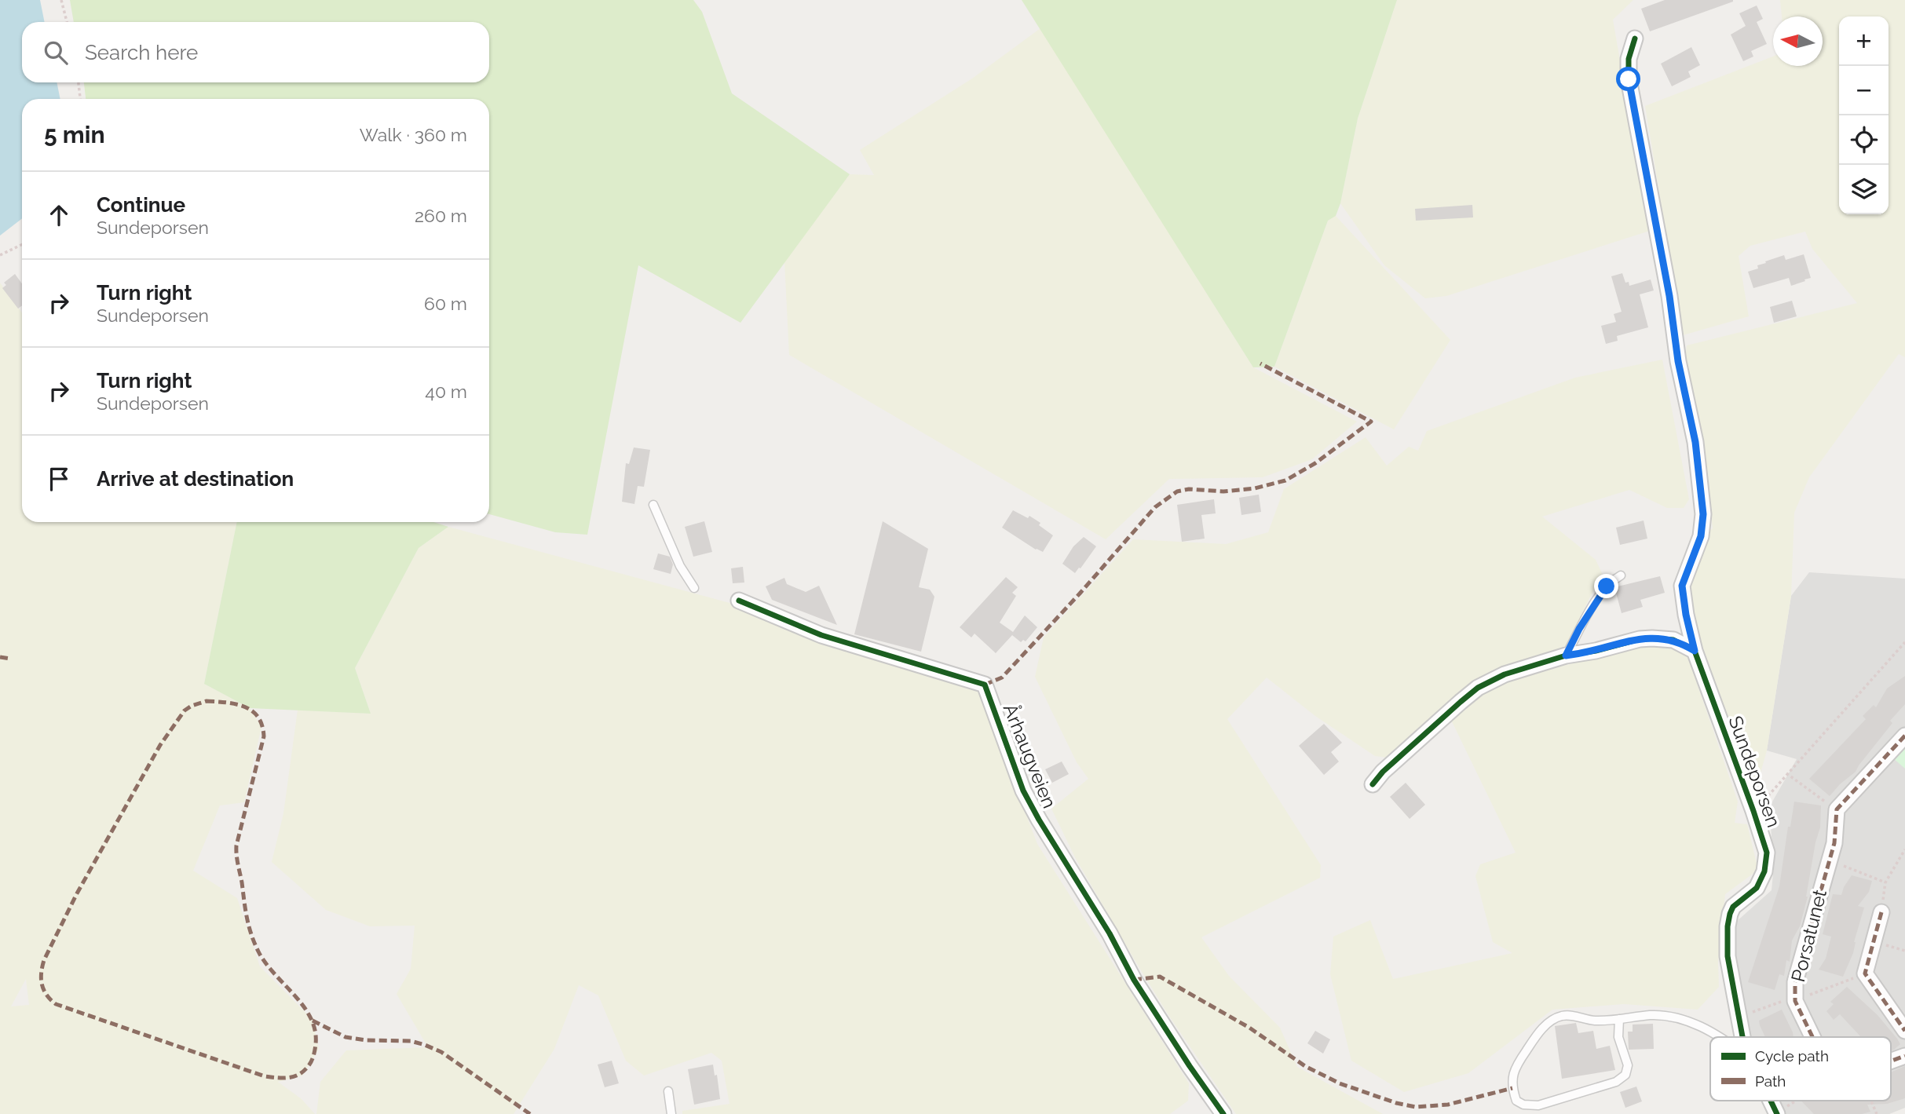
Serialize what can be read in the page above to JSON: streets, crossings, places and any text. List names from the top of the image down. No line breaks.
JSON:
{"streets":{"street":["Århaugveien","Sundeporsen","Porsatunet"]},"legend":["Cycle path","Path"],"north":"left","page":{"map_buttons":["+","−"],"search":"Search here","heading":["5 min","Walk · 360 m"],"list":[["Continue","Sundeporsen","260 m"],["Turn right","Sundeporsen","60 m"],["Turn right","Sundeporsen","40 m"],"Arrive at destination"]}}
